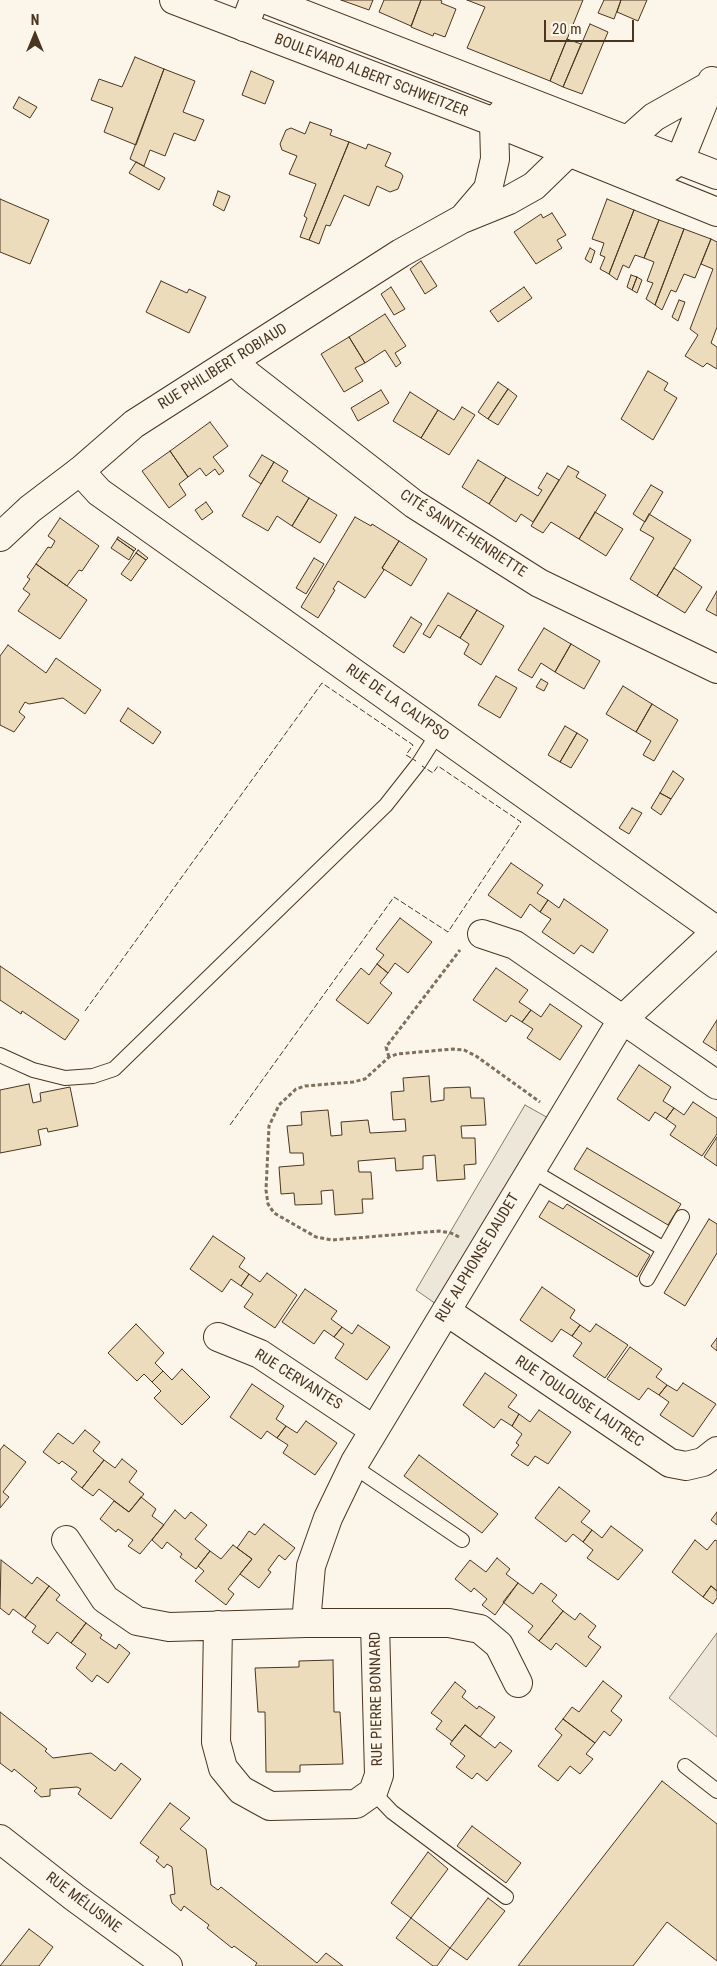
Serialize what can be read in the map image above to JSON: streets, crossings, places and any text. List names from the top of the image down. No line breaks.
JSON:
{"streets":{"street":["BOULEVARD ALBERT SCHWEITZER","RUE PHILIBERT ROBIAUD","CITÉ SAINTE-HENRIETTE","RUE DE LA CALYPSO","RUE ALPHONSE DAUDET","RUE CERVANTES","RUE TOULOUSE LAUTREC","RUE PIERRE BONNARD","RUE MÉLUSINE"]},"crossings":[["BOULEVARD ALBERT SCHWEITZER","RUE PHILIBERT ROBIAUD"],["RUE PHILIBERT ROBIAUD","CITÉ SAINTE-HENRIETTE"],["RUE PHILIBERT ROBIAUD","RUE DE LA CALYPSO"],["RUE DE LA CALYPSO","RUE ALPHONSE DAUDET"],["RUE ALPHONSE DAUDET","RUE CERVANTES"],["RUE ALPHONSE DAUDET","RUE TOULOUSE LAUTREC"],["RUE ALPHONSE DAUDET","RUE PIERRE BONNARD"]],"scale_bar":"20 m","north":"top"}
